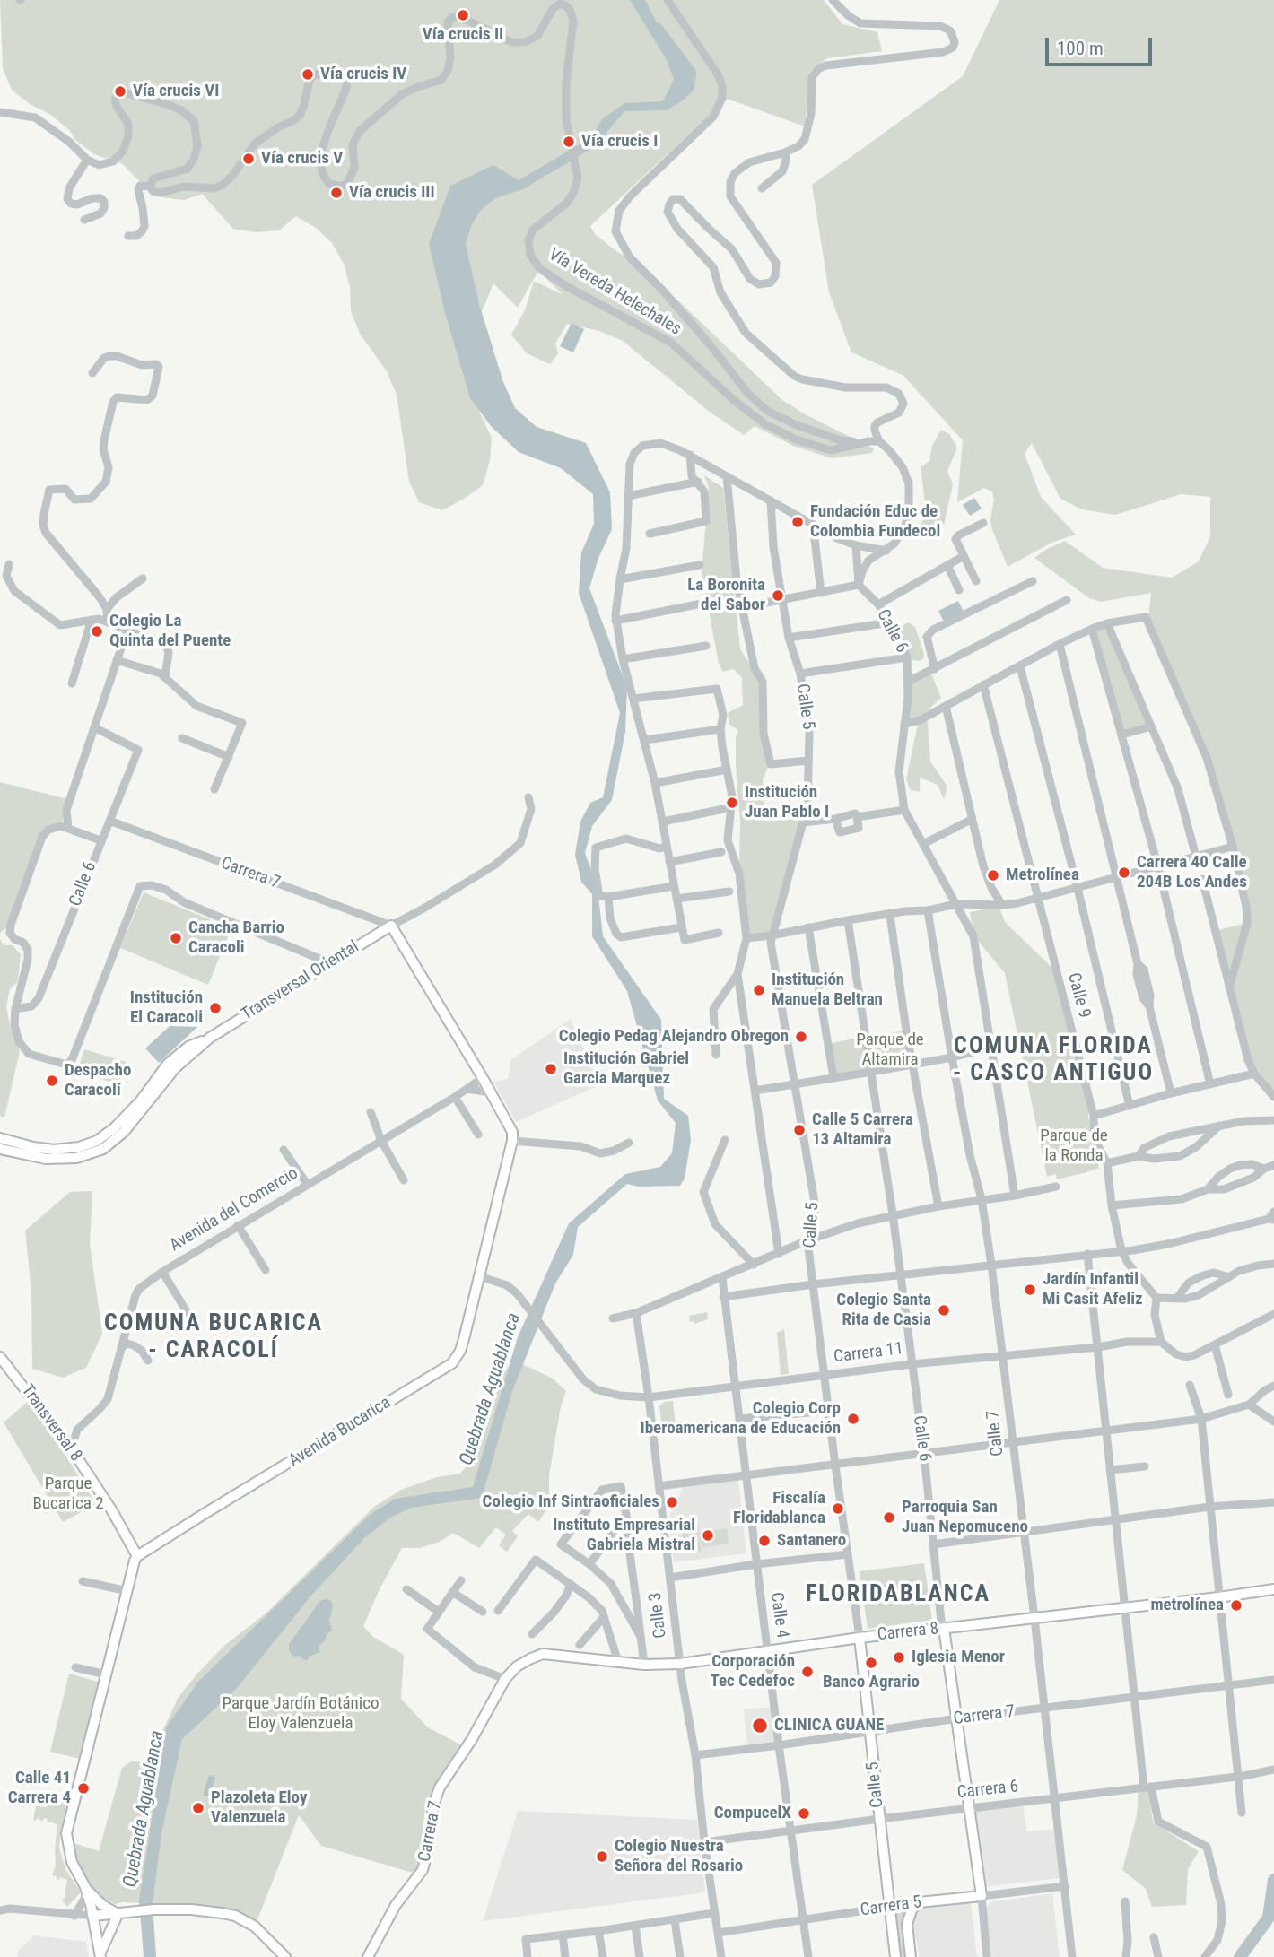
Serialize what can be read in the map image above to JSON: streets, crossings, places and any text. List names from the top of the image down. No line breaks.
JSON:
{"streets":{"main road":["Calle 6","Calle 5","Carrera 7","Transversal Oriental","Transversal 8","Avenida Bucarica","Carrera 8","Carrera 5"],"street":["Vía Vereda Helechales","Calle 9","Avenida del Comercio","Carrera 11","Calle 7","Calle 3","Calle 4","Carrera 6"]},"crossings":[["Calle 6","Carrera 7"],["Calle 6","Carrera 11"],["Calle 6","Carrera 8"],["Calle 6","Carrera 6"],["Calle 6","Carrera 5"],["Calle 5","Carrera 7"],["Calle 5","Carrera 11"],["Calle 5","Carrera 8"],["Calle 5","Carrera 6"],["Calle 5","Carrera 5"],["Carrera 7","Transversal Oriental"],["Carrera 7","Calle 7"],["Carrera 7","Calle 3"],["Carrera 7","Calle 4"],["Carrera 7","Carrera 8"],["Carrera 11","Avenida Bucarica"],["Carrera 11","Calle 7"],["Carrera 11","Calle 3"],["Carrera 11","Calle 4"],["Transversal 8","Avenida Bucarica"],["Calle 7","Carrera 8"],["Calle 7","Carrera 6"],["Calle 7","Carrera 5"],["Calle 3","Carrera 8"],["Calle 3","Carrera 6"],["Calle 3","Carrera 5"],["Calle 4","Carrera 8"],["Calle 4","Carrera 6"],["Calle 4","Carrera 5"]],"districts":["COMUNA FLORIDA - CASCO ANTIGUO","COMUNA BUCARICA - CARACOLÍ","FLORIDABLANCA"],"water":["Quebrada Aguablanca"],"parks":["Parque de Altamira","Parque de la Ronda","Parque Bucarica 2","Parque Jardín Botánico Eloy Valenzuela"],"places":["Vía crucis II","Vía crucis IV","Vía crucis VI","Vía crucis I","Vía crucis V","Vía crucis III","Fundación Educ de Colombia Fundecol","La Boronita del Sabor","Colegio La Quinta del Puente","Institución Juan Pablo I","Carrera 40 Calle 204B Los Andes","Metrolínea","Cancha Barrio Caracoli","Institución Manuela Beltran","Institución El Caracoli","Colegio Pedag Alejandro Obregon","Institución Gabriel Garcia Marquez","Despacho Caracolí","Calle 5 Carrera 13 Altamira","Jardín Infantil Mi Casit Afeliz","Colegio Santa Rita de Casia","Colegio Corp Iberoamericana de Educación","Colegio Inf Sintraoficiales","Fiscalía Floridablanca","Parroquia San Juan Nepomuceno","Instituto Empresarial Gabriela Mistral","Santanero","metrolínea","Iglesia Menor","Banco Agrario","Corporación Tec Cedefoc","CLINICA GUANE","Calle 41 Carrera 4","Plazoleta Eloy Valenzuela","CompucelX","Colegio Nuestra Señora del Rosario"],"scale_bar":"100 m"}
